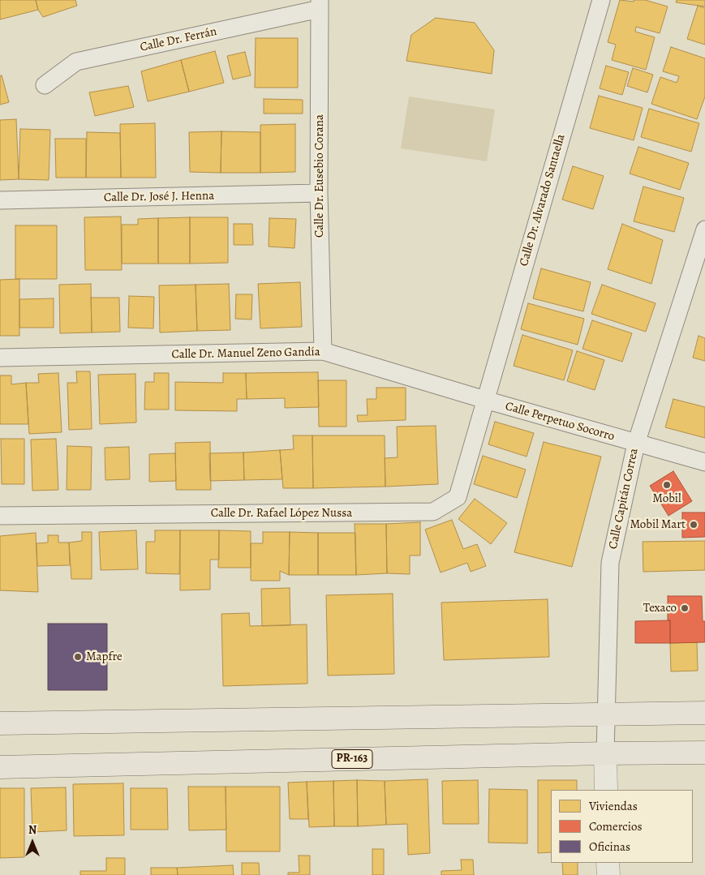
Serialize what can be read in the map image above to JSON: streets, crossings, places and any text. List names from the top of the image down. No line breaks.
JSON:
{"streets":{"main road":["PR-163"],"street":["Calle Dr. Ferrán","Calle Dr. Eusebio Corana","Calle Dr. José J. Henna","Calle Dr. Alvarado Santaella","Calle Dr. Manuel Zeno Gandía","Calle Perpetuo Socorro","Calle Capitán Correa","Calle Dr. Rafael López Nussa"]},"crossings":[["Calle Dr. Ferrán","Calle Dr. Eusebio Corana"],["Calle Dr. Eusebio Corana","Calle Dr. José J. Henna"],["Calle Dr. Eusebio Corana","Calle Dr. Manuel Zeno Gandía"],["Calle Dr. Alvarado Santaella","Calle Dr. Manuel Zeno Gandía"],["Calle Dr. Alvarado Santaella","Calle Perpetuo Socorro"],["Calle Dr. Alvarado Santaella","Calle Dr. Rafael López Nussa"],["Calle Dr. Manuel Zeno Gandía","Calle Perpetuo Socorro"],["Calle Dr. Manuel Zeno Gandía","Calle Dr. Rafael López Nussa"],["Calle Perpetuo Socorro","Calle Capitán Correa"],["Calle Perpetuo Socorro","Calle Dr. Rafael López Nussa"],["Calle Capitán Correa","PR-163"]],"places":["Mobil","Mobil Mart","Texaco","Mapfre"],"legend":["Viviendas","Comercios","Oficinas"],"north":"top"}
